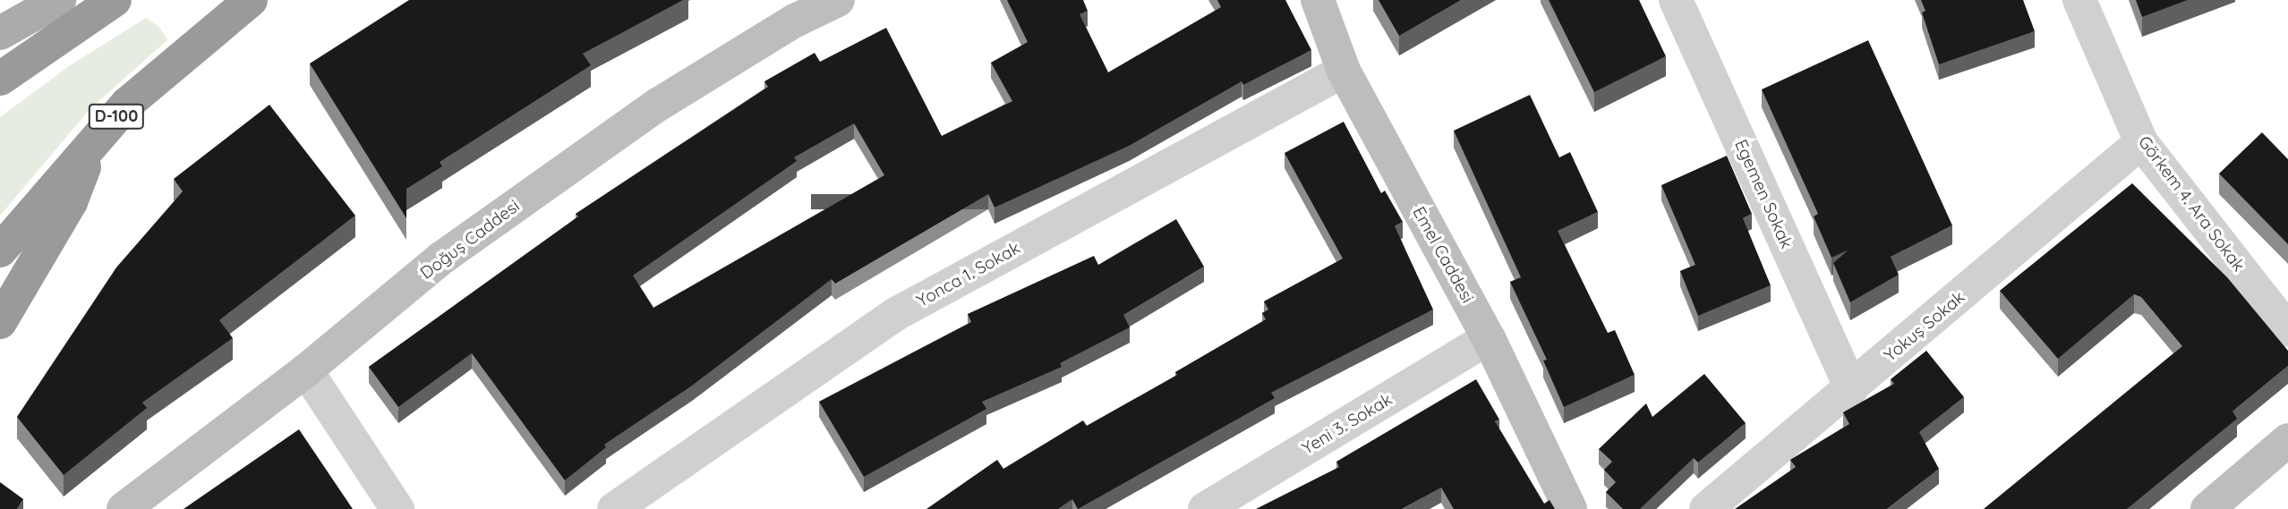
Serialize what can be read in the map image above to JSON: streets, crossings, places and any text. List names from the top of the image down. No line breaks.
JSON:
{"streets":{"highway":["D-100"],"street":["Egemen Sokak","Görkem 4. Ara Sokak","Doğuş Caddesi","Emel Caddesi","Yonca 1. Sokak","Yokuş Sokak","Yeni 3. Sokak"]},"crossings":[["Egemen Sokak","Yokuş Sokak"],["Görkem 4. Ara Sokak","Yokuş Sokak"],["Emel Caddesi","Yonca 1. Sokak"],["Emel Caddesi","Yeni 3. Sokak"]]}
